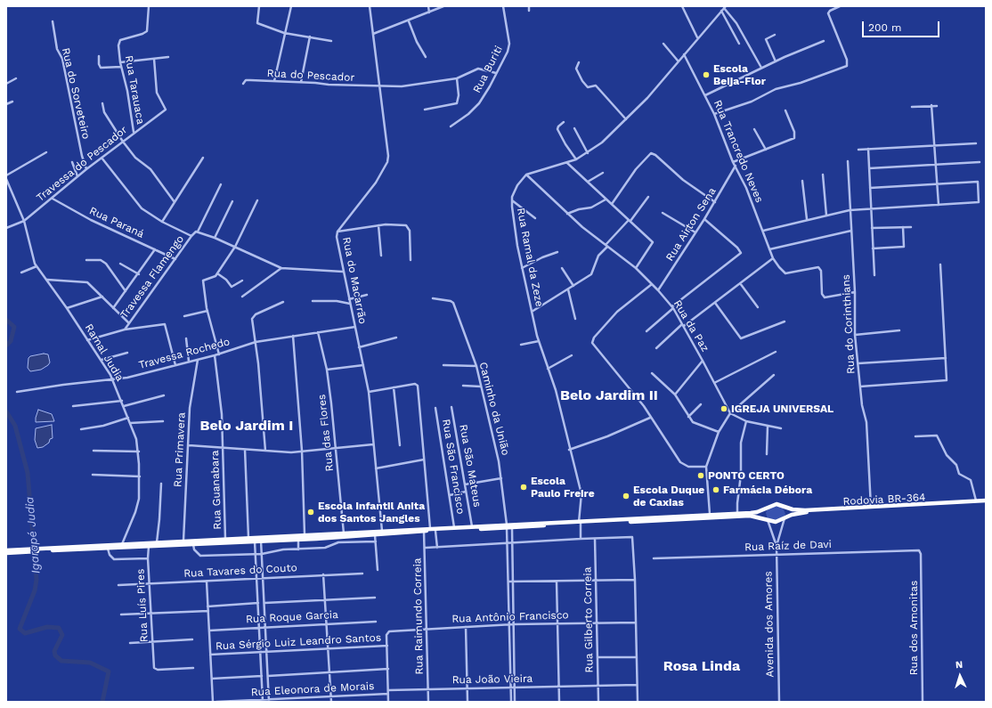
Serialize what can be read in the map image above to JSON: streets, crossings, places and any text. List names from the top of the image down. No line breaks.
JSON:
{"streets":{"highway":["Rodovia BR-364"],"street":["Rua Buriti","Rua do Pescador","Rua Tarauaca","Rua do Sorveteiro","Rua Trancredo Neves","Travessa do Pescador","Rua Paraná","Rua Airton Sena","Rua Ramal da Zeze","Travessa Flamengo","Rua do Macarrão","Rua do Corinthians","Rua da Paz","Ramal Judia","Travessa Rochedo","Caminho da União","Rua das Flores","Rua Primavera","Rua São Mateus","Rua São Francisco","Rua Guanabara","Rua Raíz de Davi","Rua Tavares do Couto","Rua Luís Pires","Rua Raimundo Correia","Rua Roque Garcia","Rua Antônio Francisco","Rua Gilberto Correia","Avenida dos Amores","Rua dos Amonitas","Rua Sérgio Luiz Leandro Santos","Rua João Vieira","Rua Eleonora de Morais"]},"crossings":[["Rua Buriti","Rua do Pescador"],["Rua do Pescador","Rua do Macarrão"],["Rua Tarauaca","Travessa do Pescador"],["Rua do Sorveteiro","Travessa do Pescador"],["Rua Trancredo Neves","Rua Airton Sena"],["Travessa do Pescador","Rua Paraná"],["Travessa do Pescador","Ramal Judia"],["Rua Paraná","Travessa Flamengo"],["Rua Airton Sena","Rua da Paz"],["Rua Ramal da Zeze","Rua da Paz"],["Travessa Flamengo","Ramal Judia"],["Travessa Flamengo","Travessa Rochedo"],["Rua do Macarrão","Travessa Rochedo"],["Ramal Judia","Travessa Rochedo"],["Travessa Rochedo","Rua das Flores"],["Travessa Rochedo","Rua Primavera"],["Travessa Rochedo","Rua Guanabara"],["Caminho da União","Rua Antônio Francisco"],["Caminho da União","Rua João Vieira"],["Rodovia BR-364","Avenida dos Amores"],["Rua Raíz de Davi","Avenida dos Amores"],["Rua Raíz de Davi","Rua dos Amonitas"],["Rua Tavares do Couto","Rua Luís Pires"],["Rua Raimundo Correia","Rua Antônio Francisco"],["Rua Raimundo Correia","Rua João Vieira"],["Rua Antônio Francisco","Rua Gilberto Correia"],["Rua Antônio Francisco","Rua Sérgio Luiz Leandro Santos"],["Rua Gilberto Correia","Rua João Vieira"]],"districts":["Belo Jardim II","Belo Jardim I","Rosa Linda"],"water":["Igarapé Judia"],"places":["Escola Beija-Flor","IGREJA UNIVERSAL","PONTO CERTO","Escola Paulo Freire","Farmácia Débora","Escola Duque de Caxias","Escola Infantil Anita dos Santos Jangles"],"scale_bar":"200 m","north":"top"}
